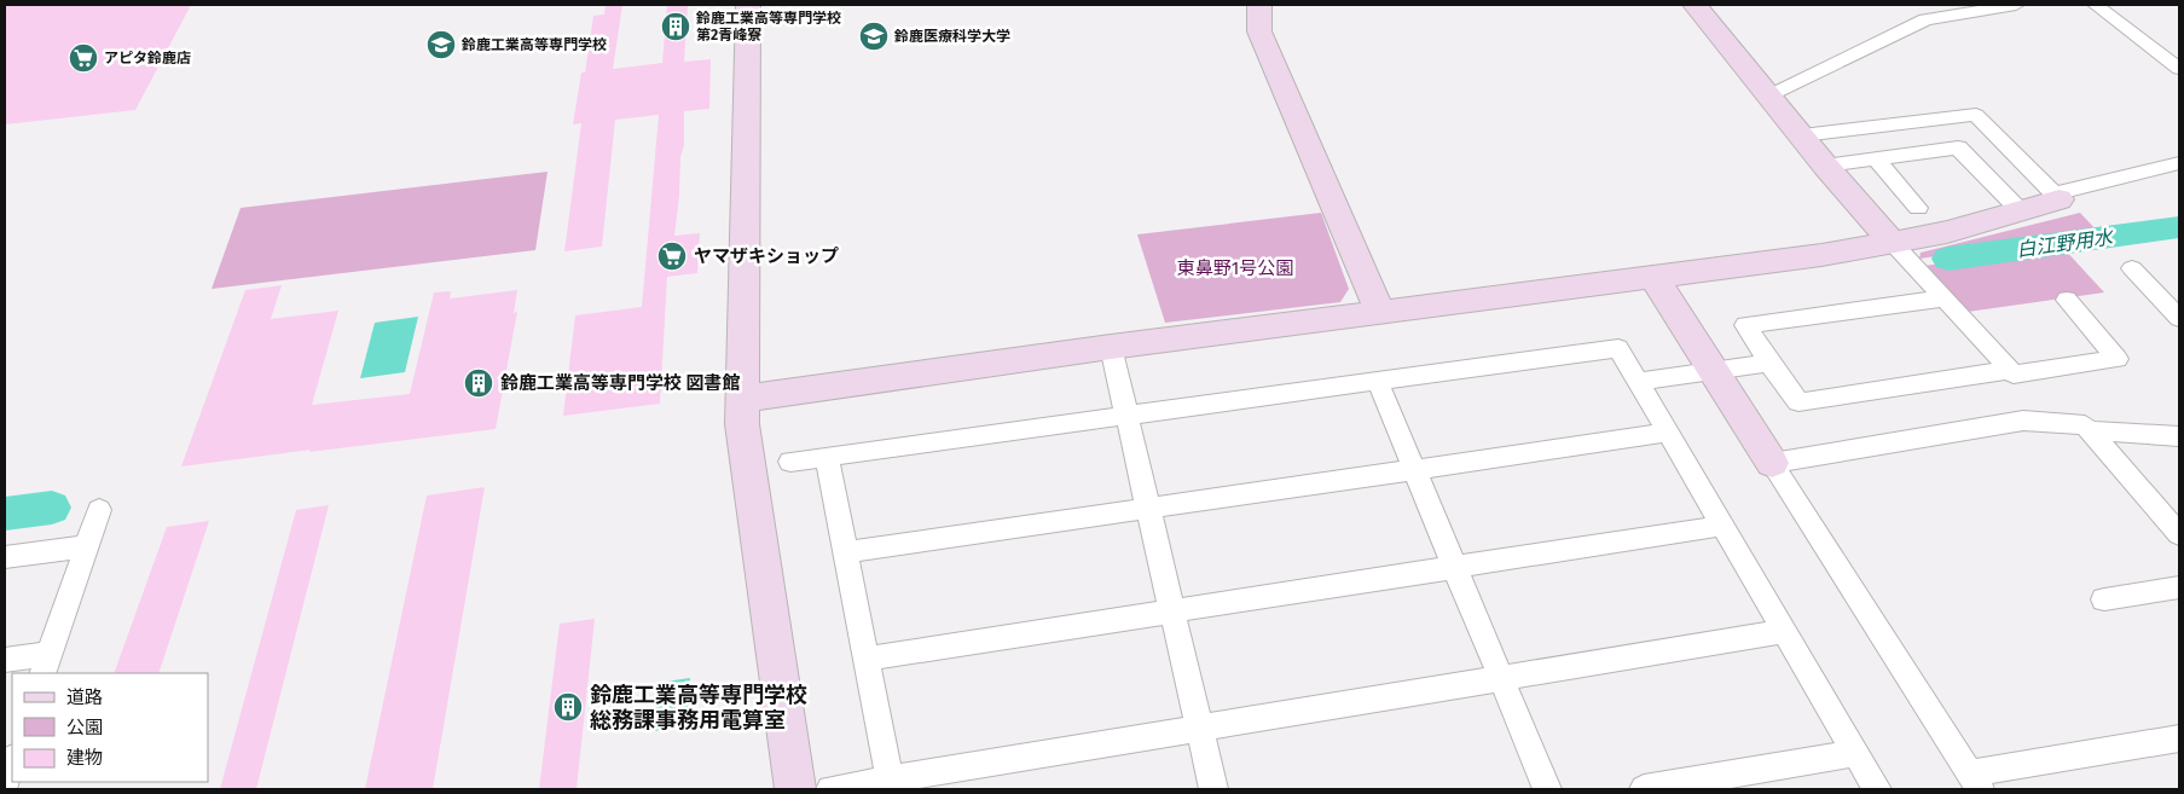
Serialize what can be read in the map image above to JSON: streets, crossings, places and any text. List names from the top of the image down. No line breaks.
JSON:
{"water":["白江野用水"],"parks":["東鼻野1号公園"],"places":{"building":["鈴鹿工業高等専門学校 第2青峰寮","鈴鹿工業高等専門学校 図書館","鈴鹿工業高等専門学校 総務課事務用電算室"],"school or university":["鈴鹿医療科学大学","鈴鹿工業高等専門学校"],"supermarket":["アピタ鈴鹿店","ヤマザキショップ"]},"legend":["道路","公園","建物"]}
